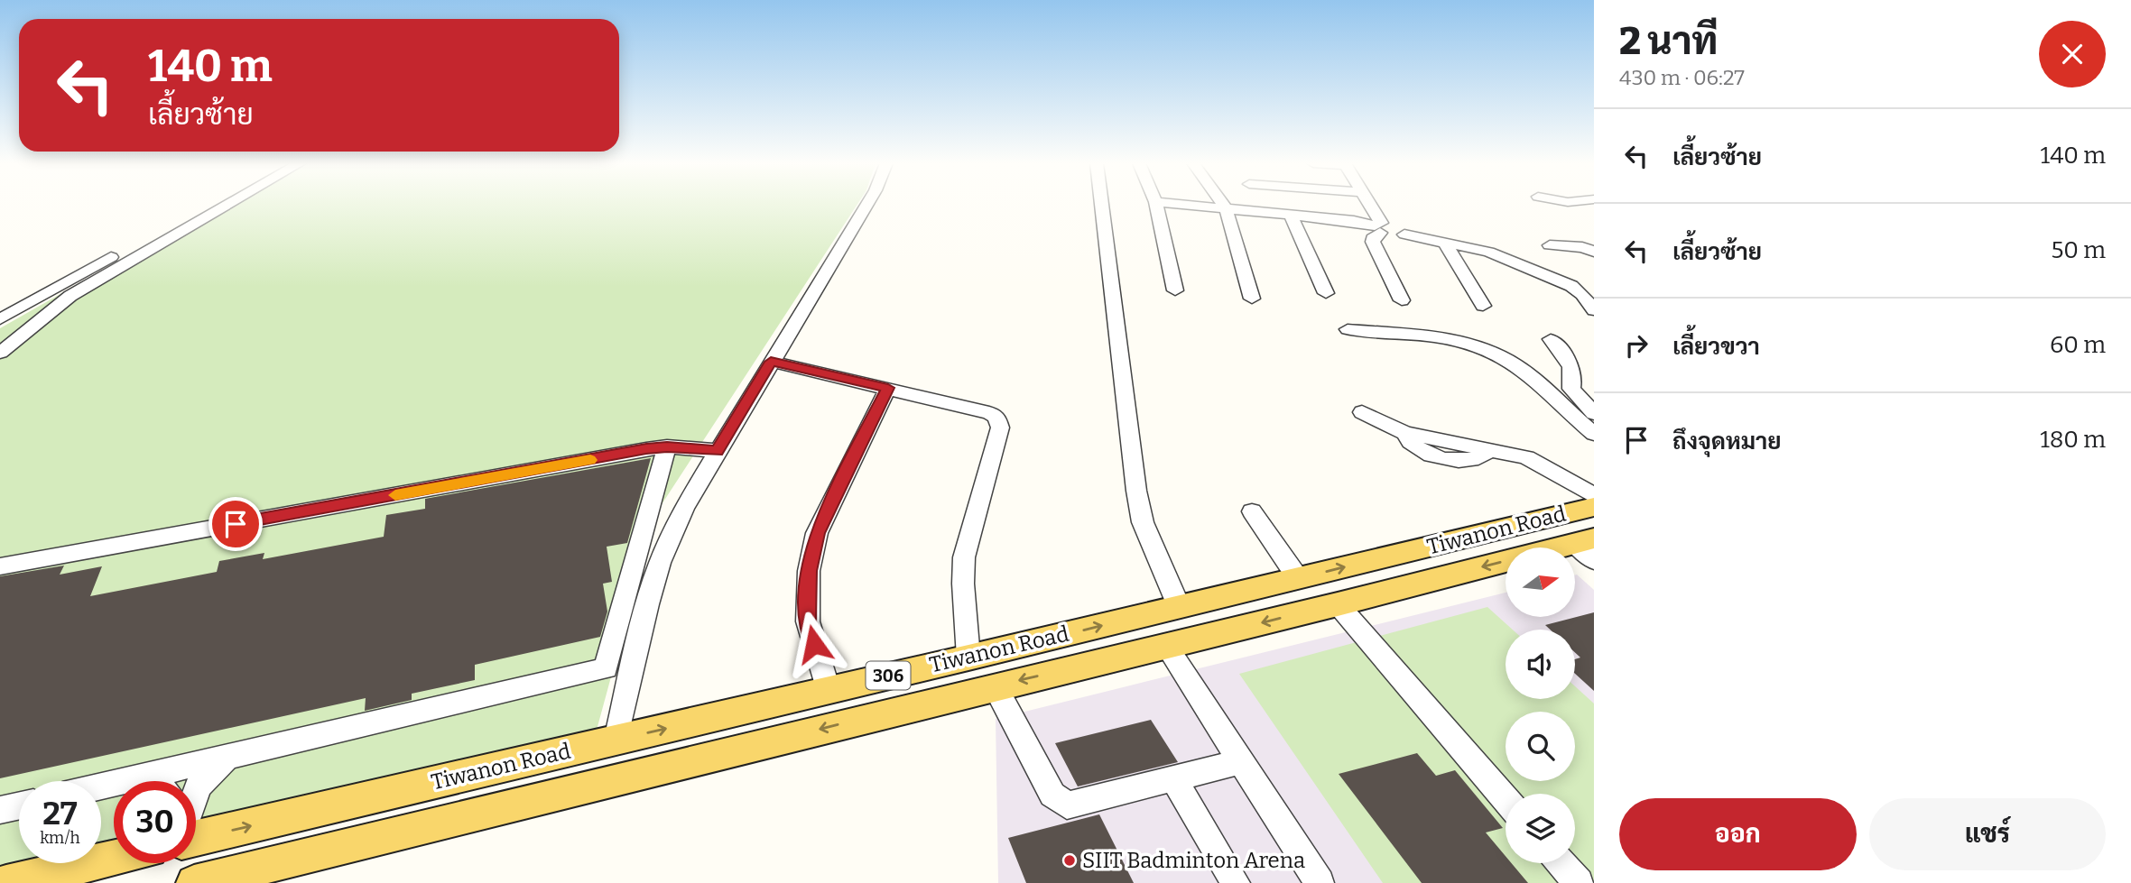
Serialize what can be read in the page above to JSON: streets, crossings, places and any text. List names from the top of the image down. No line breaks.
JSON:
{"streets":{"main road":["Tiwanon Road","306"]},"places":["SIIT Badminton Arena"],"north":"right","page":{"heading":["2 นาที","430 m · 06:27"],"turn":["140 m","เลี้ยวซ้าย"],"list":[{"name":"เลี้ยวซ้าย","value":"140 m"},{"name":"เลี้ยวซ้าย","value":"50 m"},{"name":"เลี้ยวขวา","value":"60 m"},{"name":"ถึงจุดหมาย","value":"180 m"}],"speed":"27 km/h","limit":"30","buttons":["ออก","แชร์"]}}
